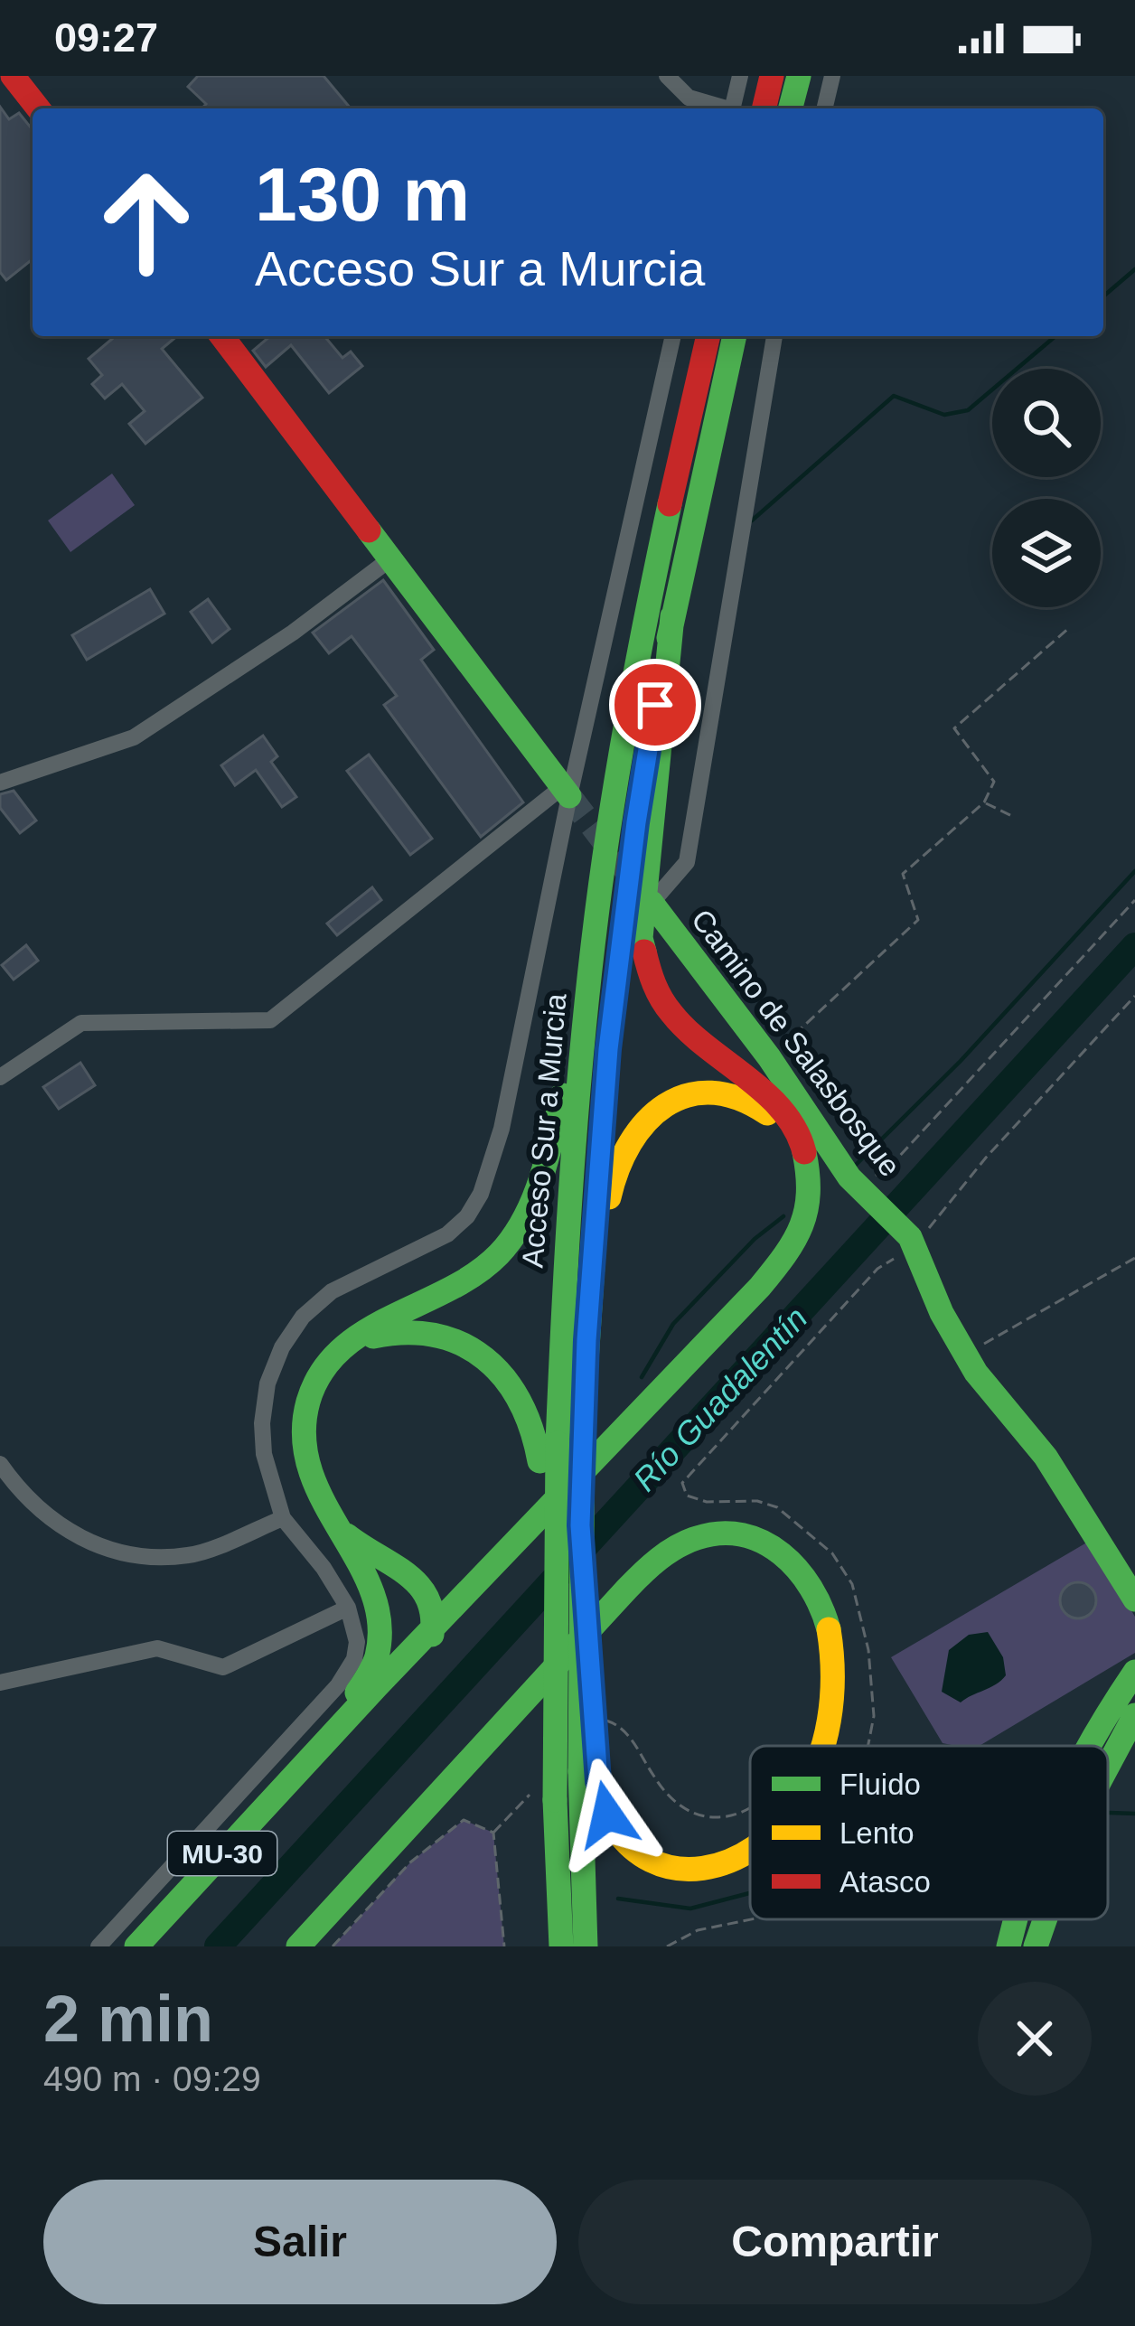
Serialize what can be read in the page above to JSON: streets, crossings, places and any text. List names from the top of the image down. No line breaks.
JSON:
{"streets":{"main road":["Camino de Salasbosque","Acceso Sur a Murcia","MU-30"]},"water":["Río Guadalentín"],"legend":["Fluido","Lento","Atasco"],"page":{"status":"09:27","turn":["130 m","Acceso Sur a Murcia"],"heading":["2 min","490 m · 09:29"],"buttons":["Salir","Compartir"]}}
